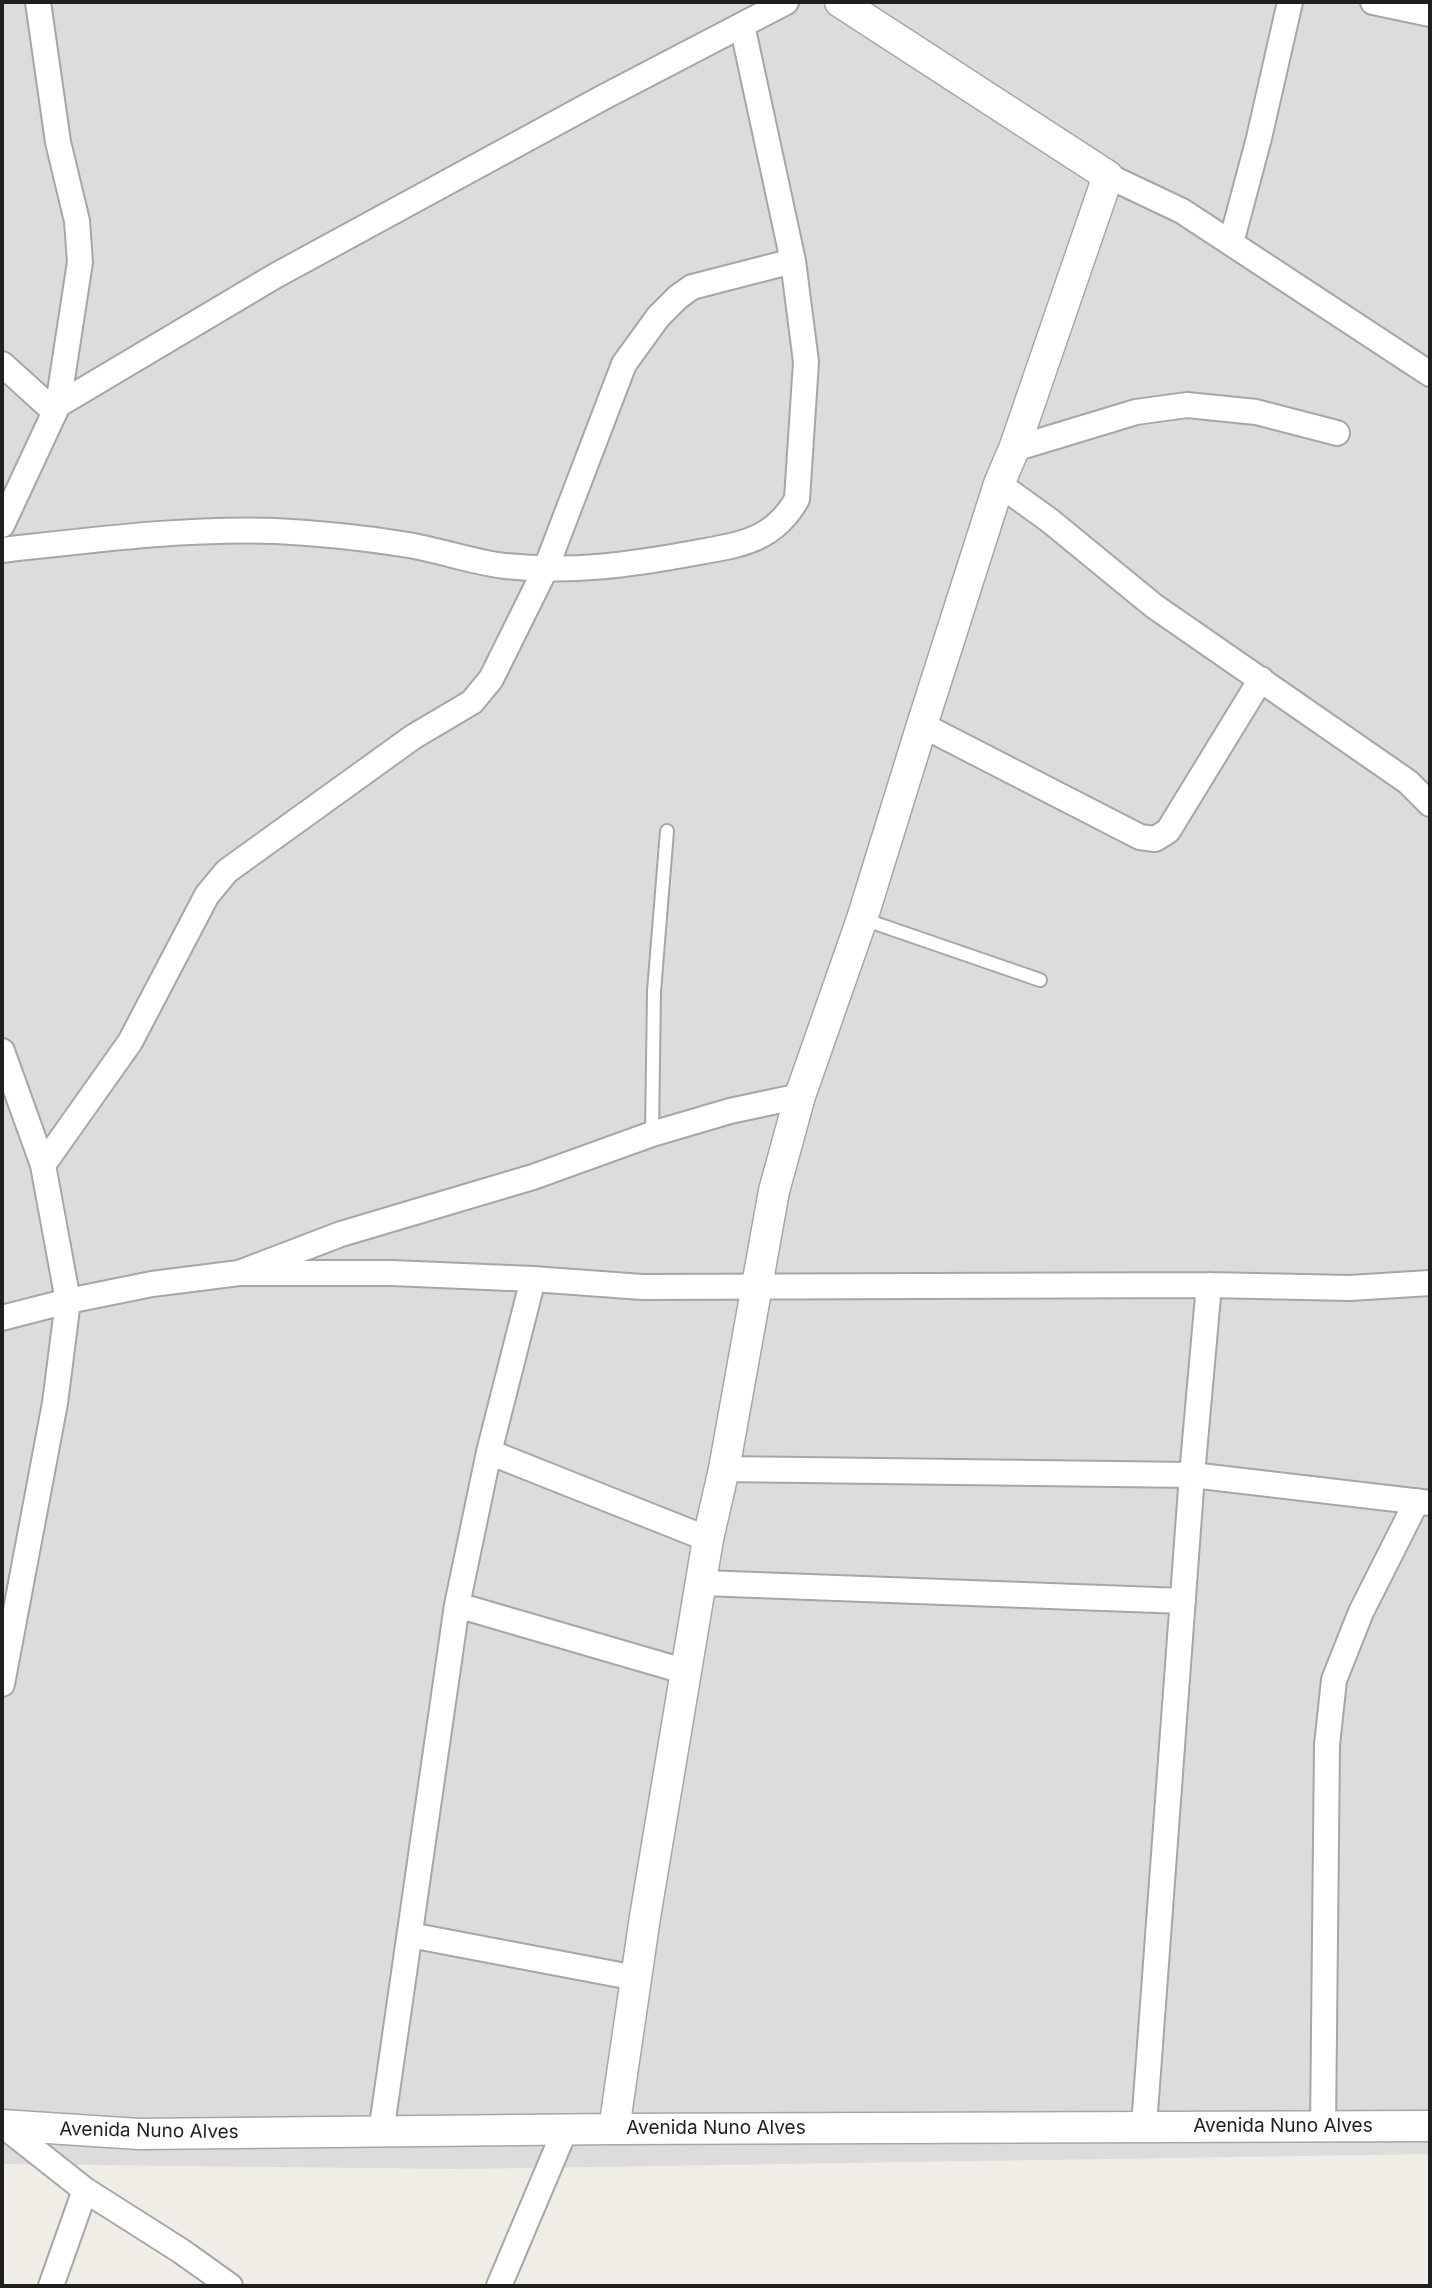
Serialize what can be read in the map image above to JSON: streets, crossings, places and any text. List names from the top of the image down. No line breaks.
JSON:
{"streets":{"street":["Avenida Nuno Alves"]}}
